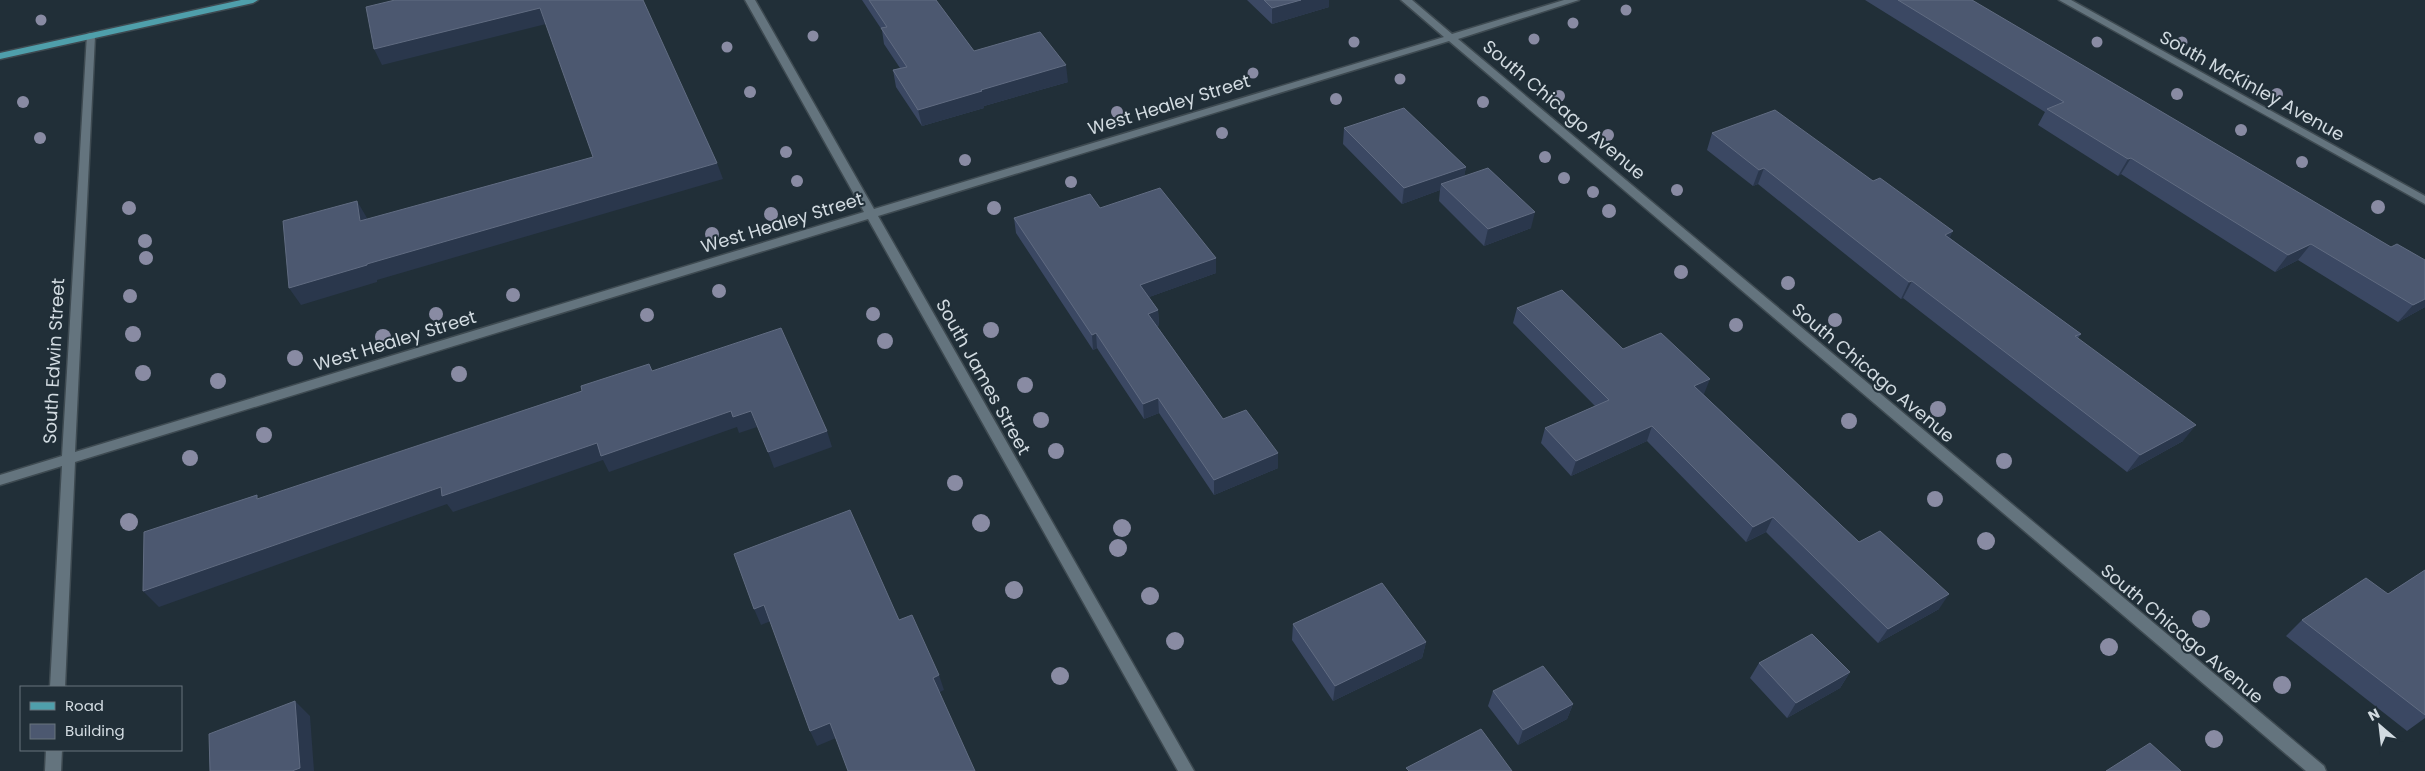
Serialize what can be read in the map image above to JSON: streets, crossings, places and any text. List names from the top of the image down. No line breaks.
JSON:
{"streets":{"street":["South McKinley Avenue","West Healey Street","South Chicago Avenue","South Edwin Street","South James Street"]},"crossings":[["West Healey Street","South Chicago Avenue"],["West Healey Street","South Edwin Street"],["West Healey Street","South James Street"]],"legend":["Road","Building"],"north":"top left"}
